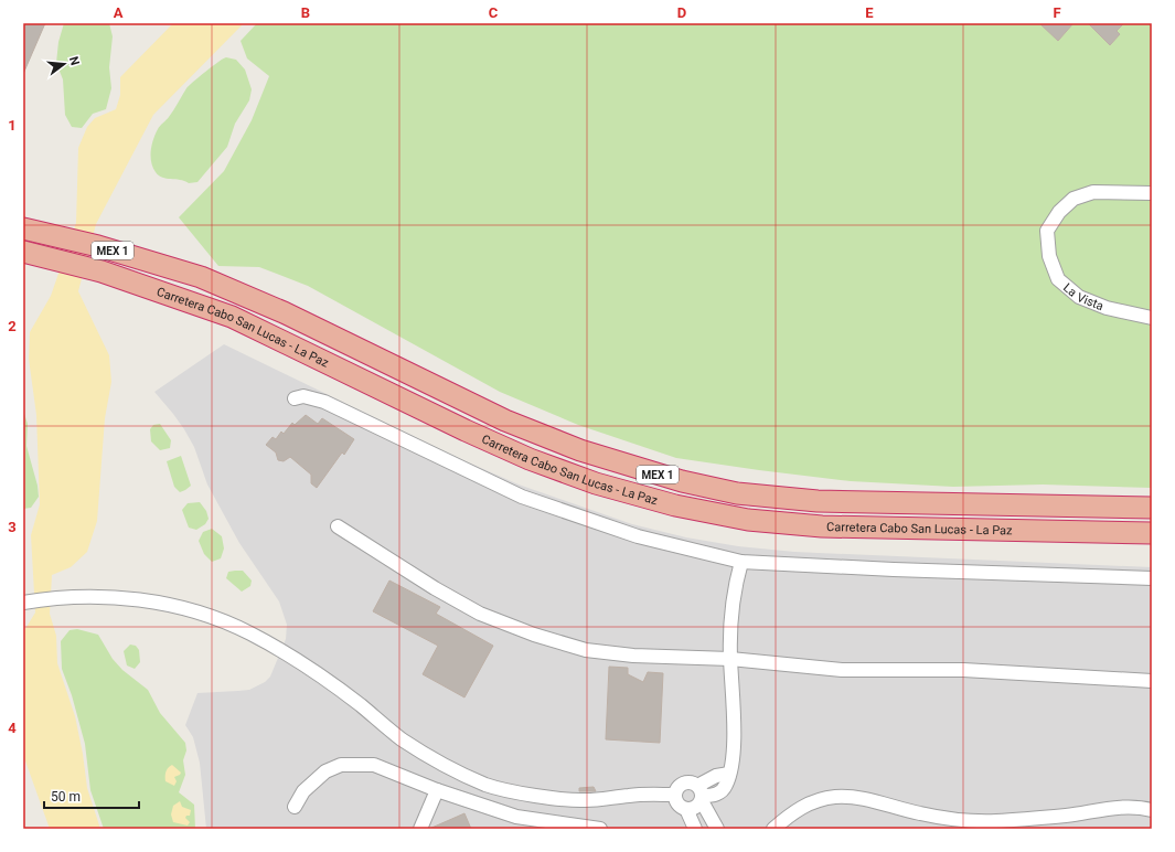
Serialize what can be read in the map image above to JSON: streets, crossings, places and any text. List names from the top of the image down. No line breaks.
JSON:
{"streets":{"highway":["MEX 1","Carretera Cabo San Lucas - La Paz"],"street":["La Vista"]},"scale_bar":"50 m","north":"right","grid":{"columns":["A","B","C","D","E","F"],"rows":["1","2","3","4"]}}
